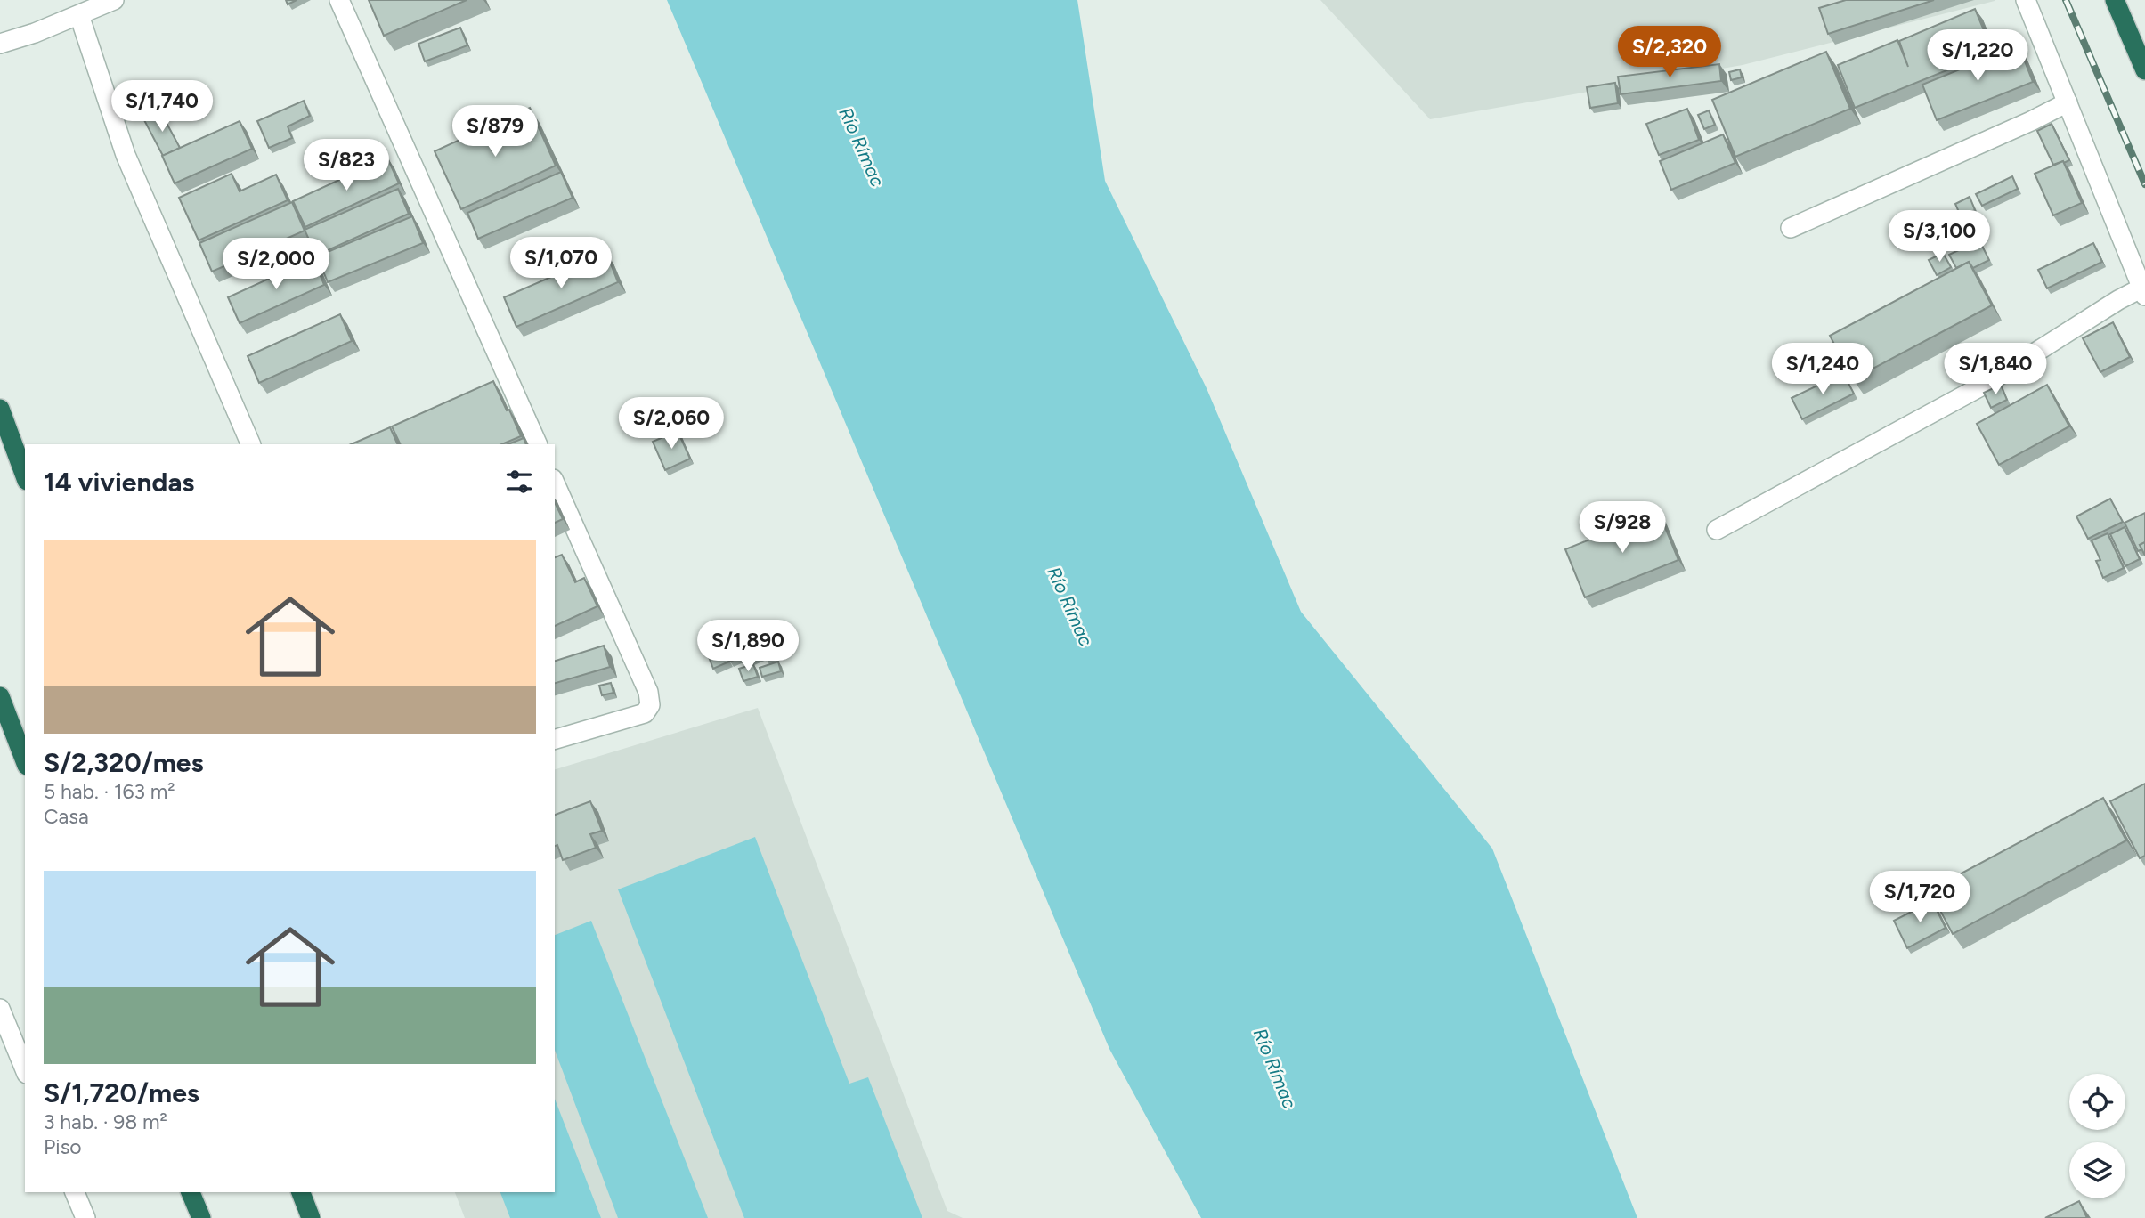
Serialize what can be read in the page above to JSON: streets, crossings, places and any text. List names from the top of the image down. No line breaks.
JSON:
{"water":["Río Rímac"],"page":{"price":["S/2,320","S/1,220","S/1,740","S/879","S/823","S/3,100","S/1,070","S/2,000","S/1,240","S/1,840","S/2,060","S/928","S/1,890","S/1,720"],"heading":"14 viviendas","list":[{"name":"S/2,320/mes","note":"5 hab. · 163 m² · Casa"},{"name":"S/1,720/mes","note":"3 hab. · 98 m² · Piso"}]}}
